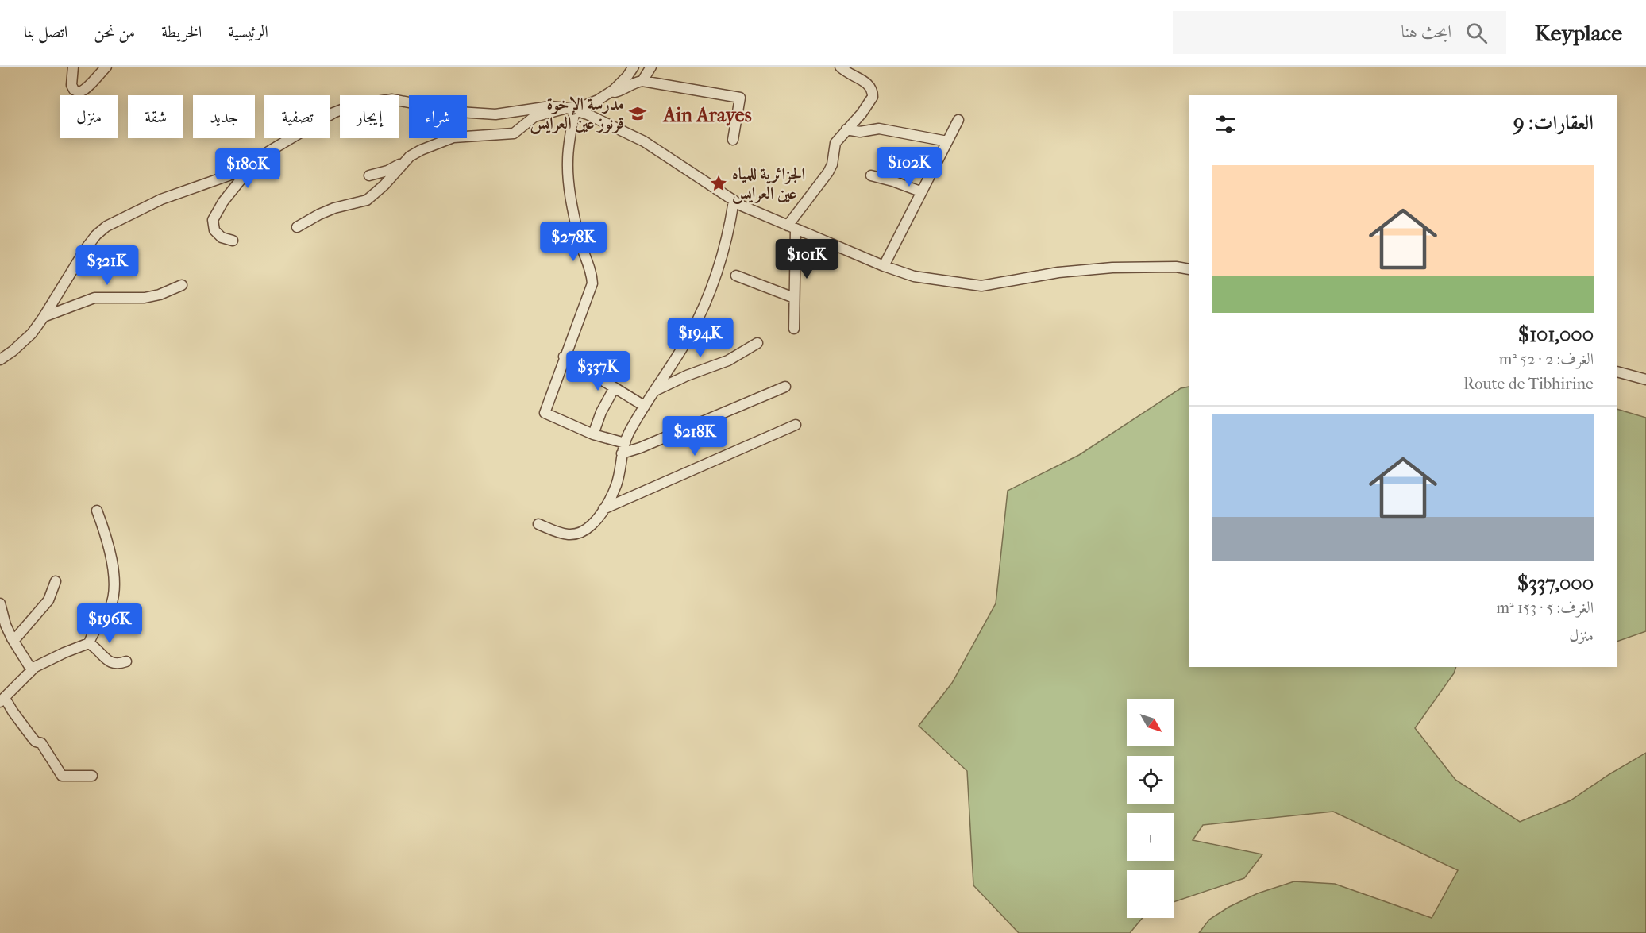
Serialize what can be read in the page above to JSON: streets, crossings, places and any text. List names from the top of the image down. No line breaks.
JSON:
{"districts":["Ain Arayes"],"places":{"school or university":["مدرسة الإخوة قرنوز عين العرايس"],"place":["الجزائرية للمياه عين العرايس"]},"north":"bottom right","page":{"header":"Keyplace","search":"ابحث هنا","nav":["الرئيسية","الخريطة","من نحن","اتصل بنا"],"chip":["شراء","إيجار","تصفية","جديد","شقة","منزل"],"heading":"العقارات: 9","price":["$102K","$180K","$278K","$101K","$321K","$194K","$337K","$218K","$196K"],"list":[{"name":"$101,000","note":"الغرف: 2 · 52 m² · Route de Tibhirine"},{"name":"$337,000","note":"الغرف: 5 · 153 m² · منزل"}],"map_buttons":["+","−"]}}
